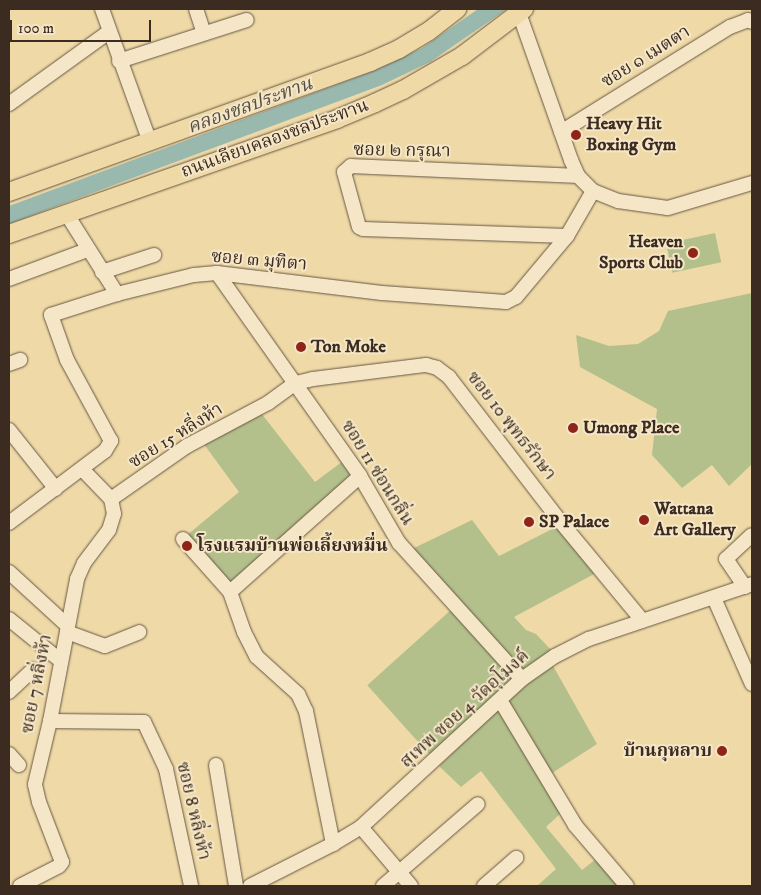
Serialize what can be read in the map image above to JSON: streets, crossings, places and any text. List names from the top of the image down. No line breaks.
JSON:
{"streets":{"main road":["ถนนเลียบคลองชลประทาน"],"street":["ซอย ๑ เมตตา","ซอย ๒ กรุณา","ซอย ๓ มุทิตา","ซอย 10 พุทธรักษา","ซอย 15 หลิ่งห้า","ซอย 11 ซ่อนกลิ่น","ซอย 7 หลิ่งห้า","สุเทพ ซอย 4 วัดอุโมงค์","ซอย 8 หลิ่งห้า"]},"crossings":[["ซอย ๒ กรุณา","ซอย ๓ มุทิตา"],["ซอย ๓ มุทิตา","ซอย 11 ซ่อนกลิ่น"],["ซอย 10 พุทธรักษา","ซอย 15 หลิ่งห้า"],["ซอย 10 พุทธรักษา","ซอย 11 ซ่อนกลิ่น"],["ซอย 10 พุทธรักษา","สุเทพ ซอย 4 วัดอุโมงค์"],["ซอย 15 หลิ่งห้า","ซอย 11 ซ่อนกลิ่น"],["ซอย 15 หลิ่งห้า","ซอย 7 หลิ่งห้า"],["ซอย 11 ซ่อนกลิ่น","สุเทพ ซอย 4 วัดอุโมงค์"],["ซอย 7 หลิ่งห้า","ซอย 8 หลิ่งห้า"]],"water":["คลองชลประทาน"],"places":["Heavy Hit Boxing Gym","Heaven Sports Club","Ton Moke","Umong Place","Wattana Art Gallery","SP Palace","โรงแรมบ้านพ่อเลี้ยงหมื่น","บ้านกุหลาบ"],"scale_bar":"100 m"}
